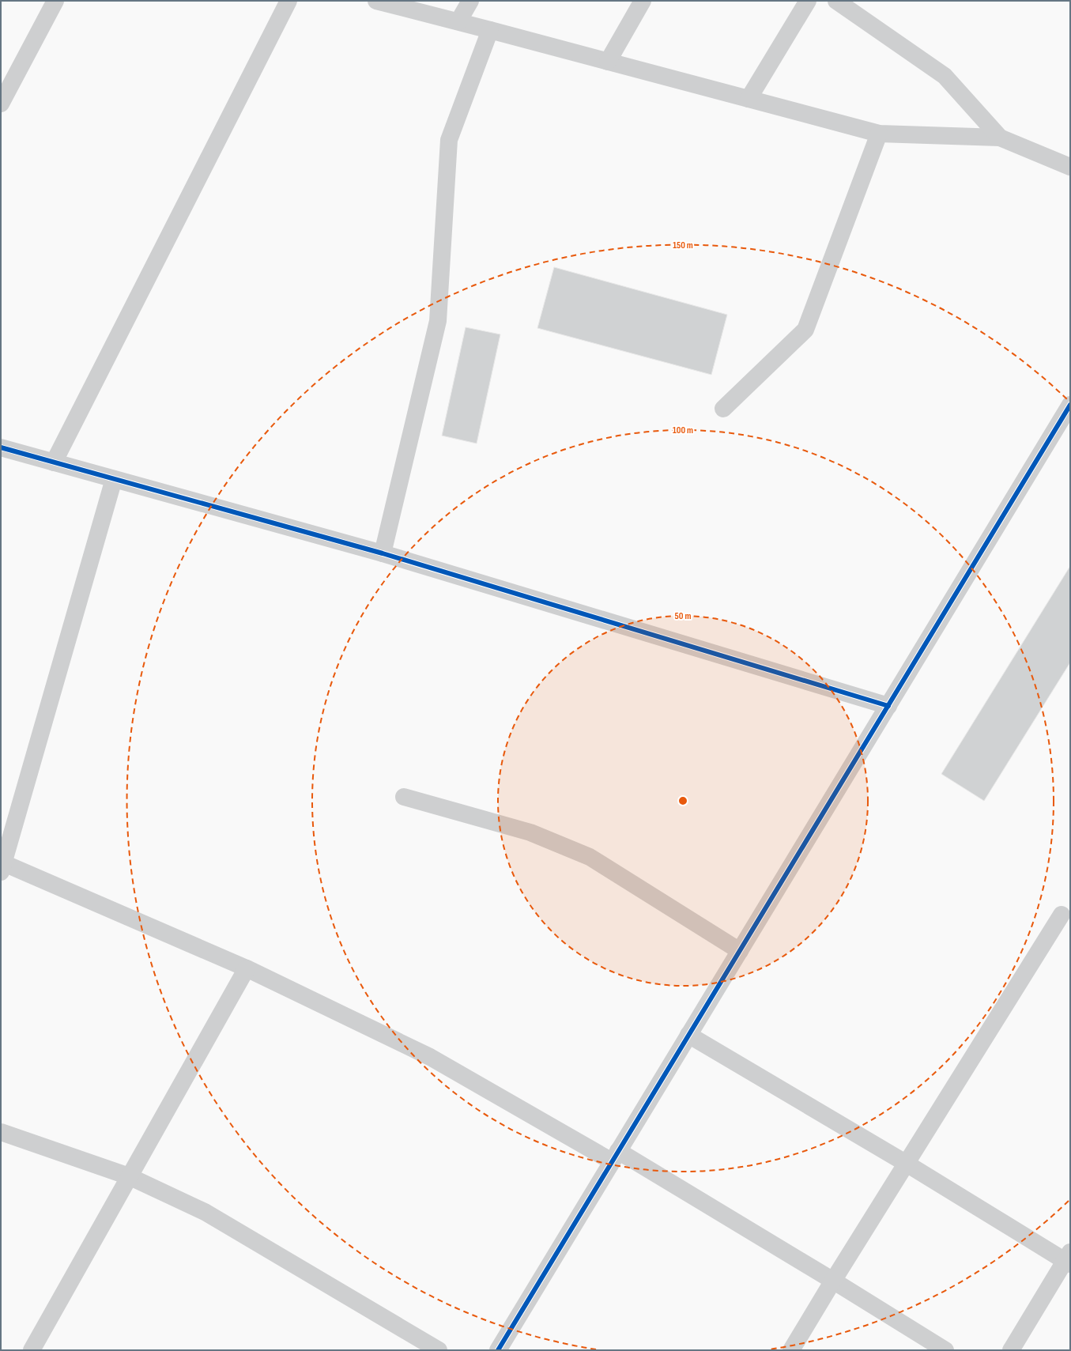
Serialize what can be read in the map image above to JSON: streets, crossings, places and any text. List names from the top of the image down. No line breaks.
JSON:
{"rings":["150 m","100 m","50 m"]}
